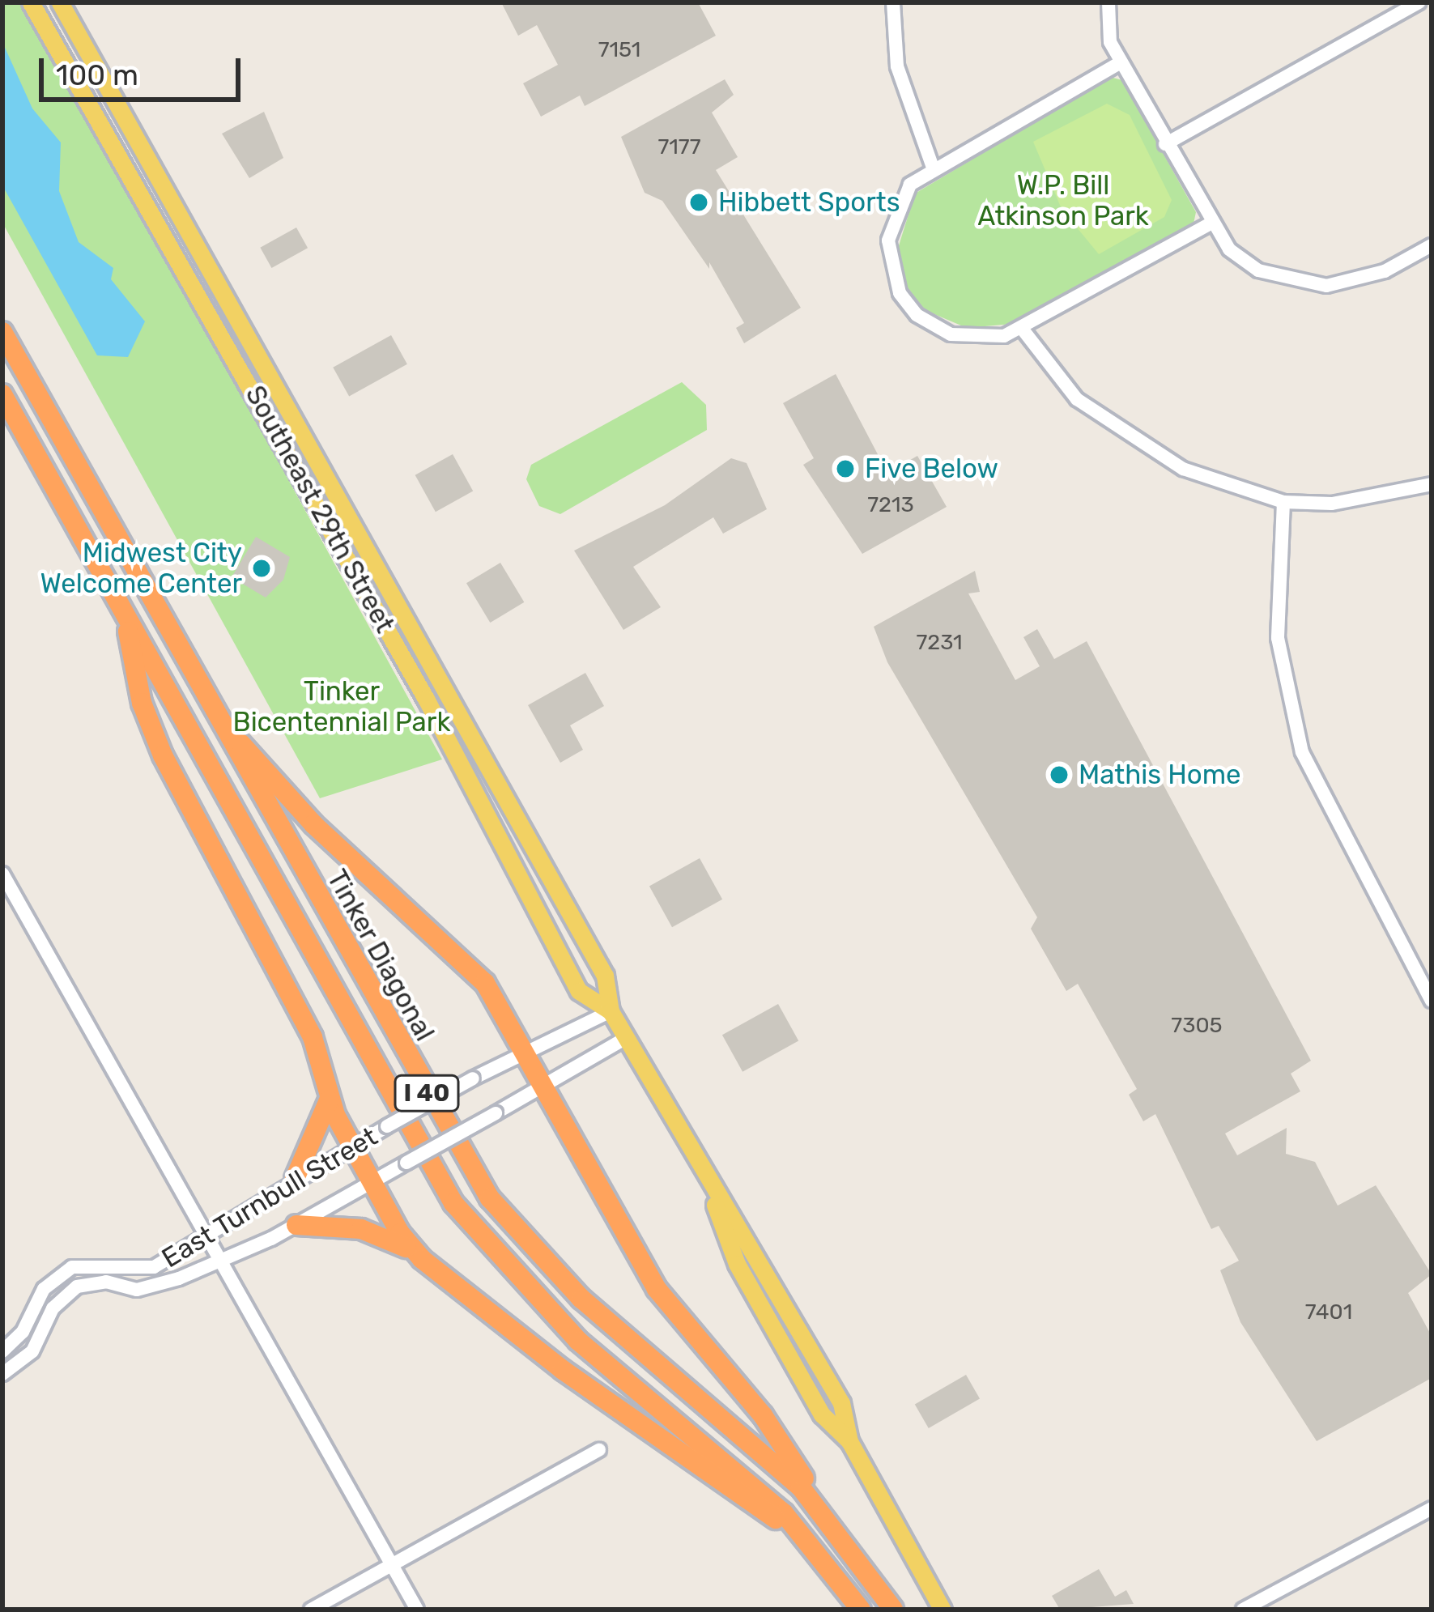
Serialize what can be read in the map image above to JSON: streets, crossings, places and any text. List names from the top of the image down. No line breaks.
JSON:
{"streets":{"highway":["Tinker Diagonal","I 40"],"main road":["Southeast 29th Street"],"street":["East Turnbull Street"]},"crossings":[["Southeast 29th Street","East Turnbull Street"]],"parks":["W.P. Bill Atkinson Park","Tinker Bicentennial Park"],"places":["Hibbett Sports","Five Below","Midwest City Welcome Center","Mathis Home"],"house_numbers":["7151","7177","7213","7231","7305","7401"],"scale_bar":"100 m"}
